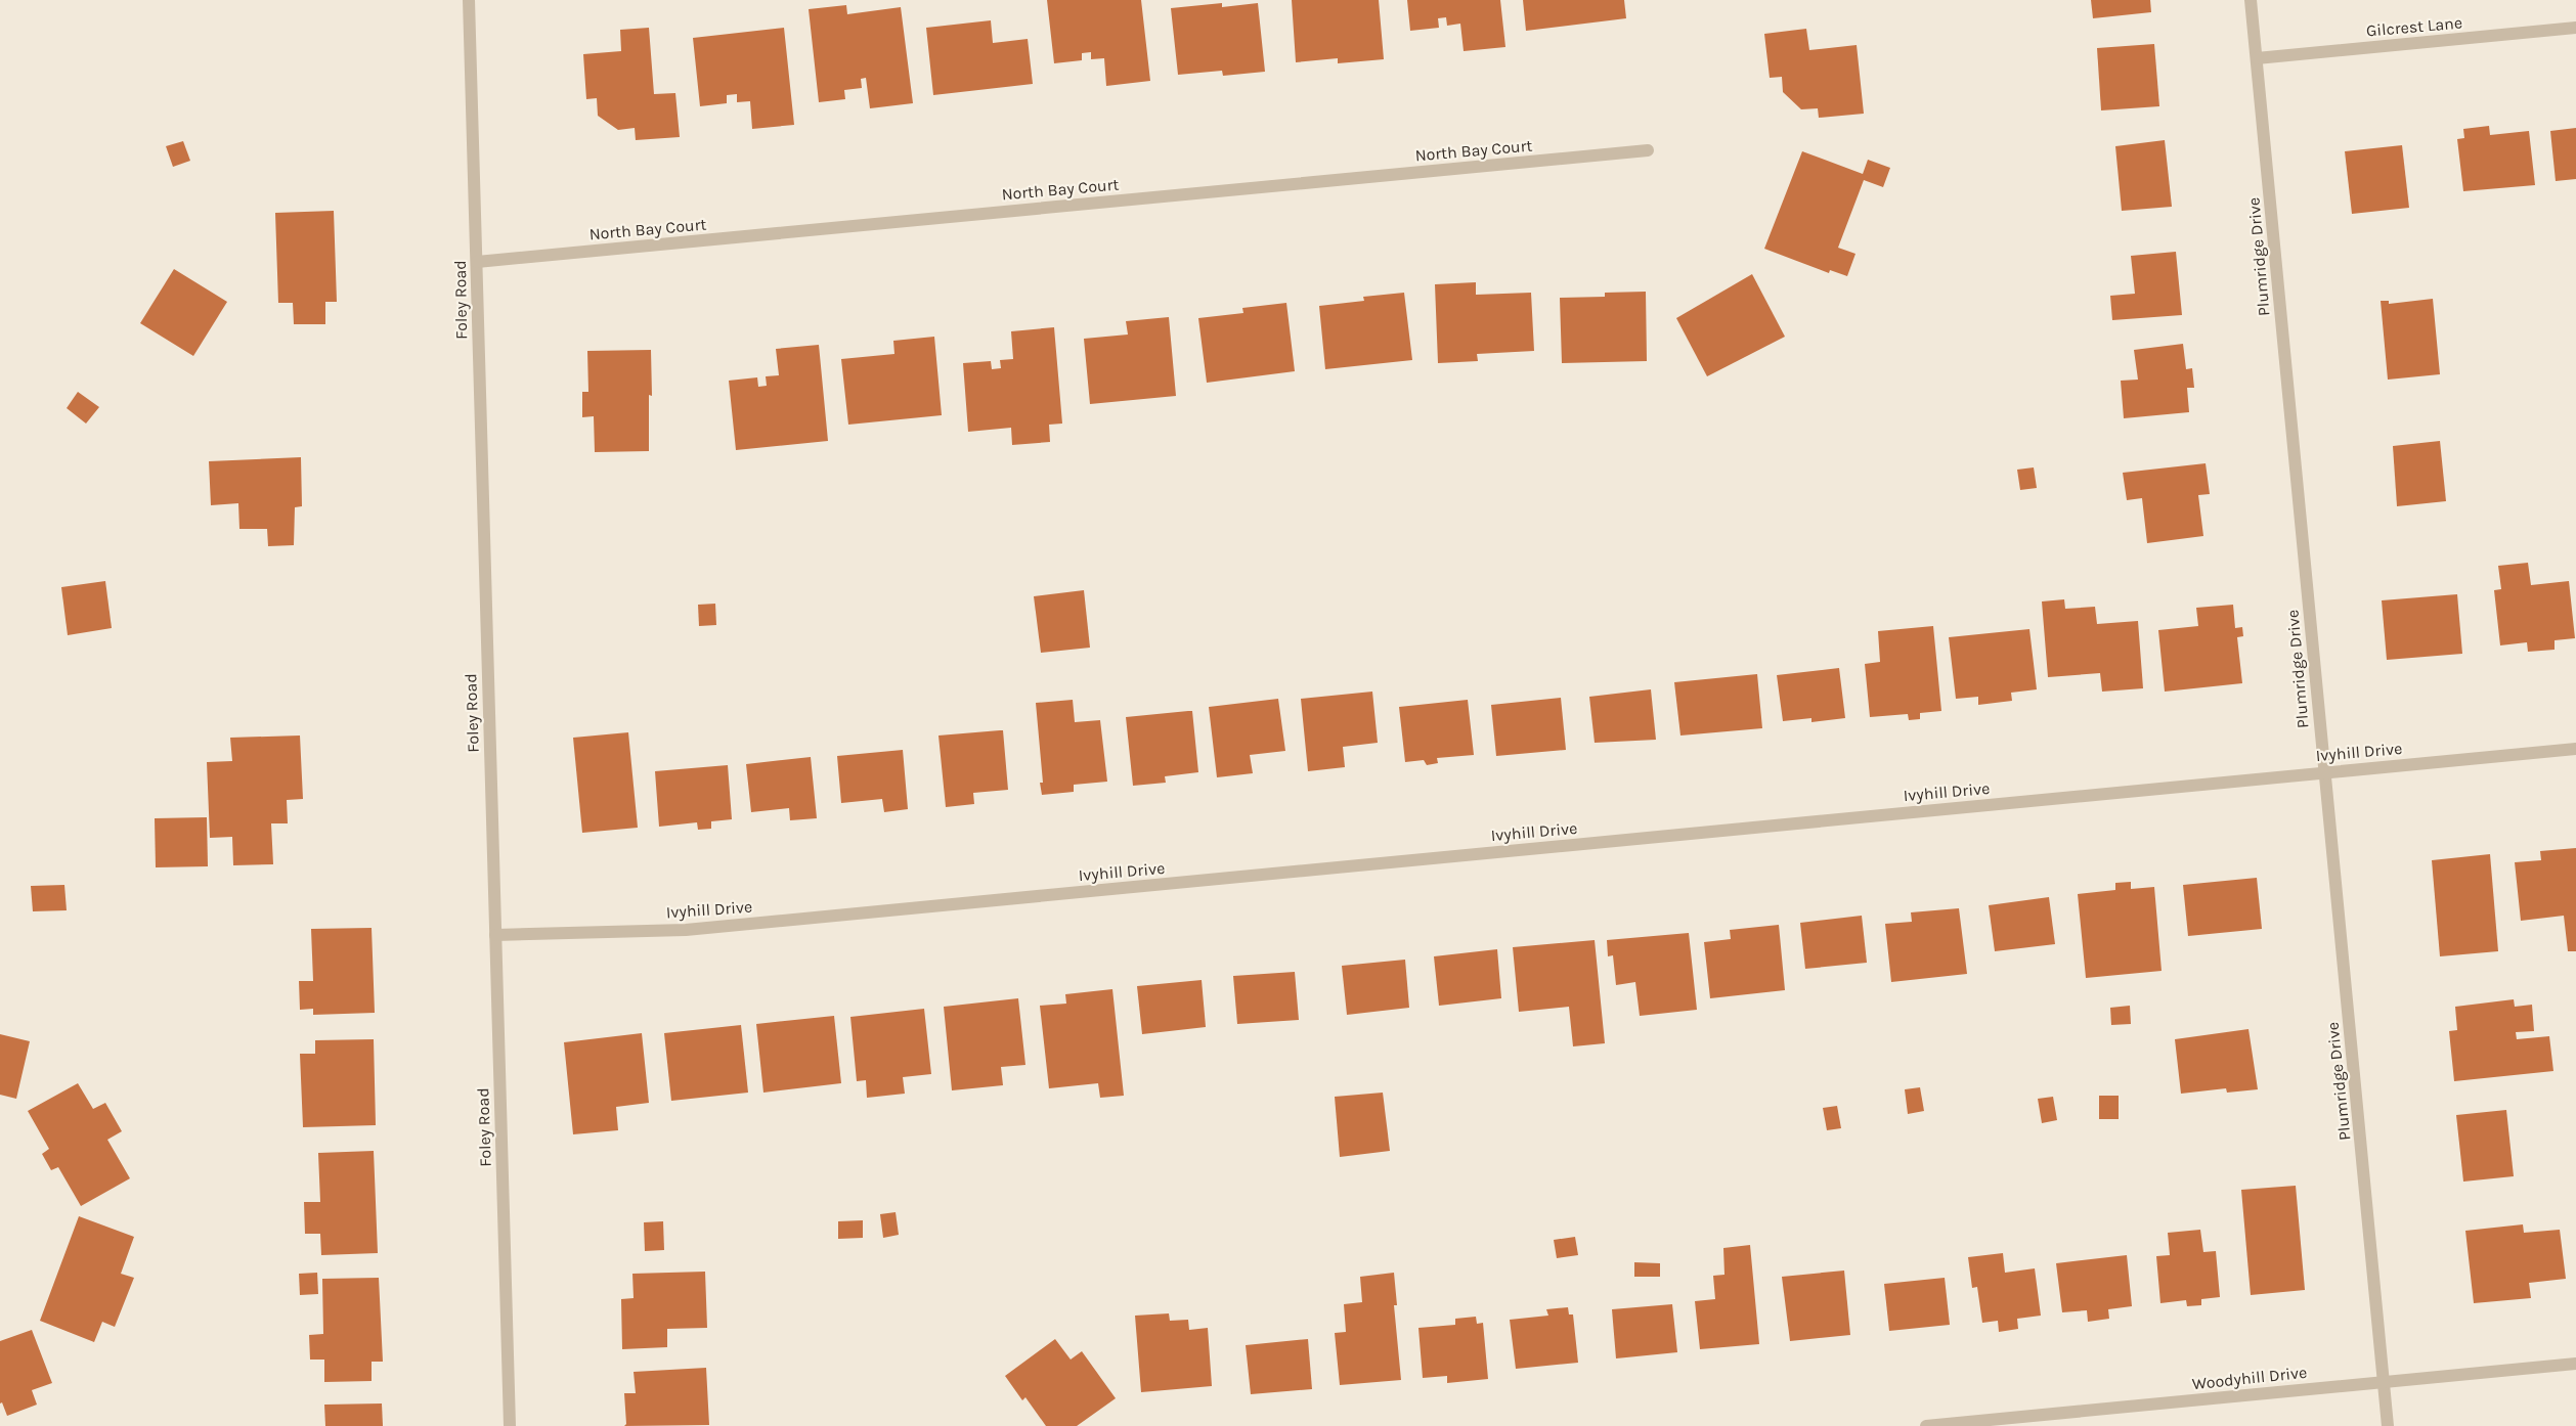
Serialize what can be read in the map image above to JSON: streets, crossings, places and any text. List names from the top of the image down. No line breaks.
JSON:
{"streets":{"street":["Gilcrest Lane","North Bay Court","Plumridge Drive","Foley Road","Ivyhill Drive","Woodyhill Drive"]},"crossings":[["Gilcrest Lane","Plumridge Drive"],["North Bay Court","Foley Road"],["Plumridge Drive","Ivyhill Drive"],["Plumridge Drive","Woodyhill Drive"],["Foley Road","Ivyhill Drive"]]}
